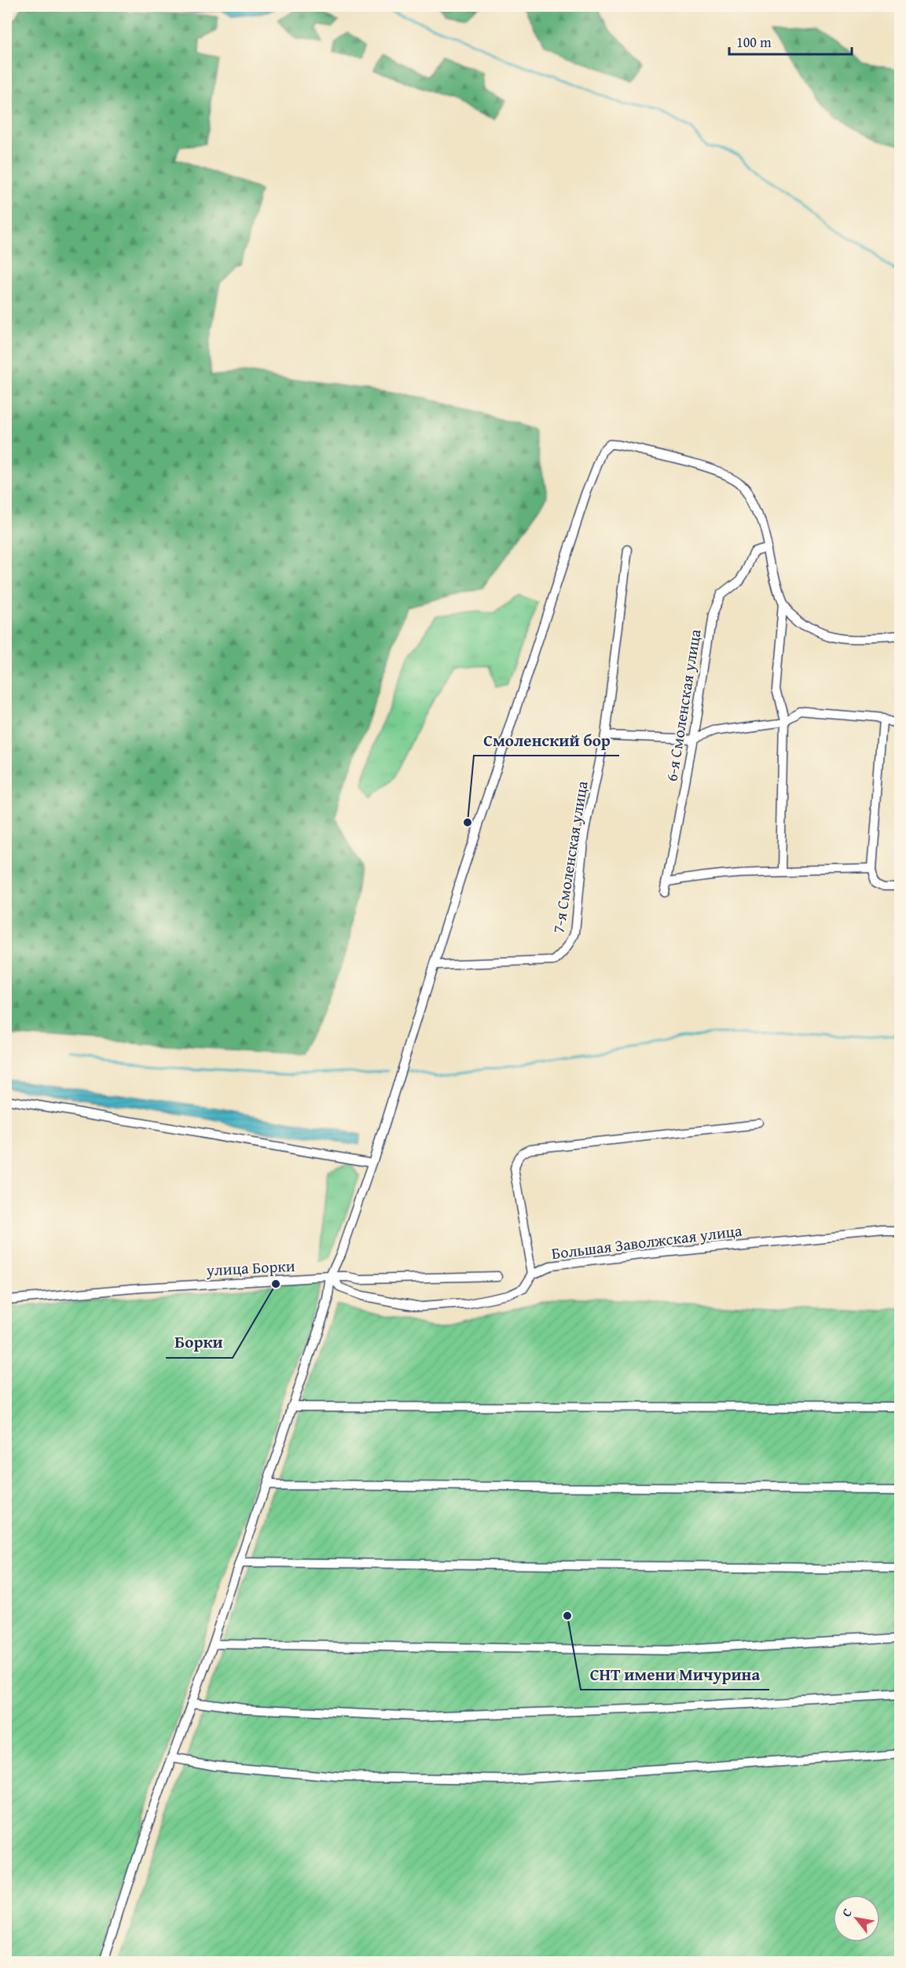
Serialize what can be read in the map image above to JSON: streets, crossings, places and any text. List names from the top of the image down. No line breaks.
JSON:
{"streets":{"street":["6-я Смоленская улица","7-я Смоленская улица","Большая Заволжская улица","улица Борки"]},"crossings":[["Большая Заволжская улица","улица Борки"]],"places":["Смоленский бор","Борки","СНТ имени Мичурина"],"scale_bar":"100 m","north":"top left"}
